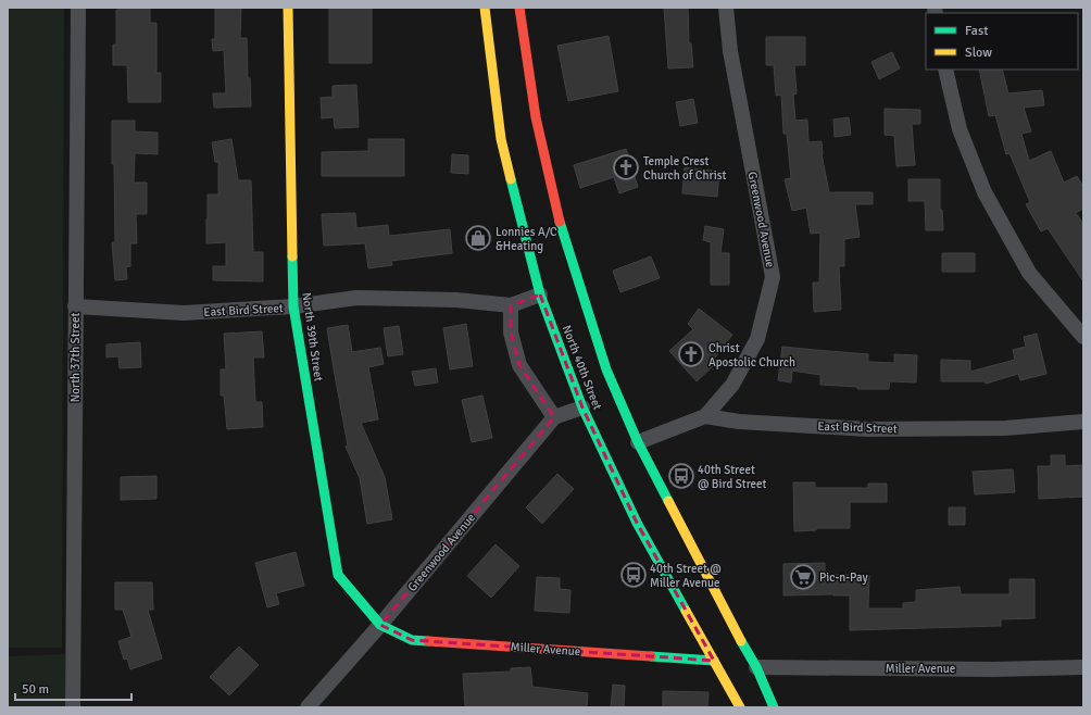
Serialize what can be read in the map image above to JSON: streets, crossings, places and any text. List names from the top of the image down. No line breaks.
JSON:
{"streets":{"main road":["North 39th Street","North 40th Street","Miller Avenue"],"street":["Greenwood Avenue","East Bird Street","North 37th Street"]},"crossings":[["Greenwood Avenue","East Bird Street"],["Greenwood Avenue","North 39th Street"],["Greenwood Avenue","Miller Avenue"],["East Bird Street","North 39th Street"],["East Bird Street","North 37th Street"],["East Bird Street","North 40th Street"],["North 39th Street","Miller Avenue"],["North 40th Street","Miller Avenue"]],"places":{"church":["Temple Crest Church of Christ","Christ Apostolic Church"],"shop":["Lonnies A/C &Heating"],"bus stop":["40th Street @ Bird Street","40th Street @ Miller Avenue"],"supermarket":["Pic-n-Pay"]},"legend":["Fast","Slow"],"scale_bar":"50 m"}
